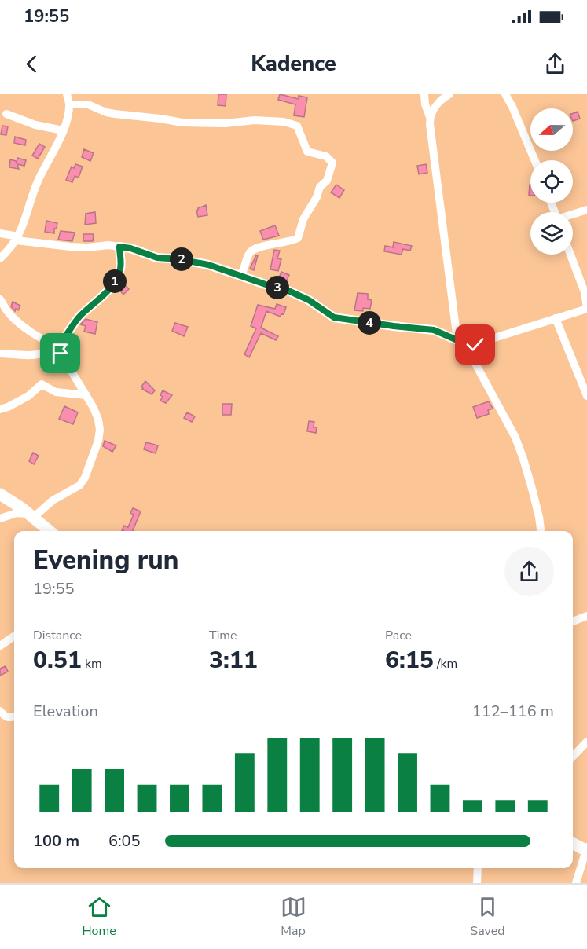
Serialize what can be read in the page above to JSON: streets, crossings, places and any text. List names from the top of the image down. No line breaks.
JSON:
{"north":"left","page":{"status":"19:55","header":"Kadence","pins":["2","1","3","4"],"heading":["Evening run","19:55"],"stats":[["Distance","0.51 km"],["Time","3:11"],["Pace","6:15 /km"]],"chart":["Elevation","112–116 m"],"list":[{"name":"100 m","note":"6:05"}],"tabs":["Home","Map","Saved"]}}
